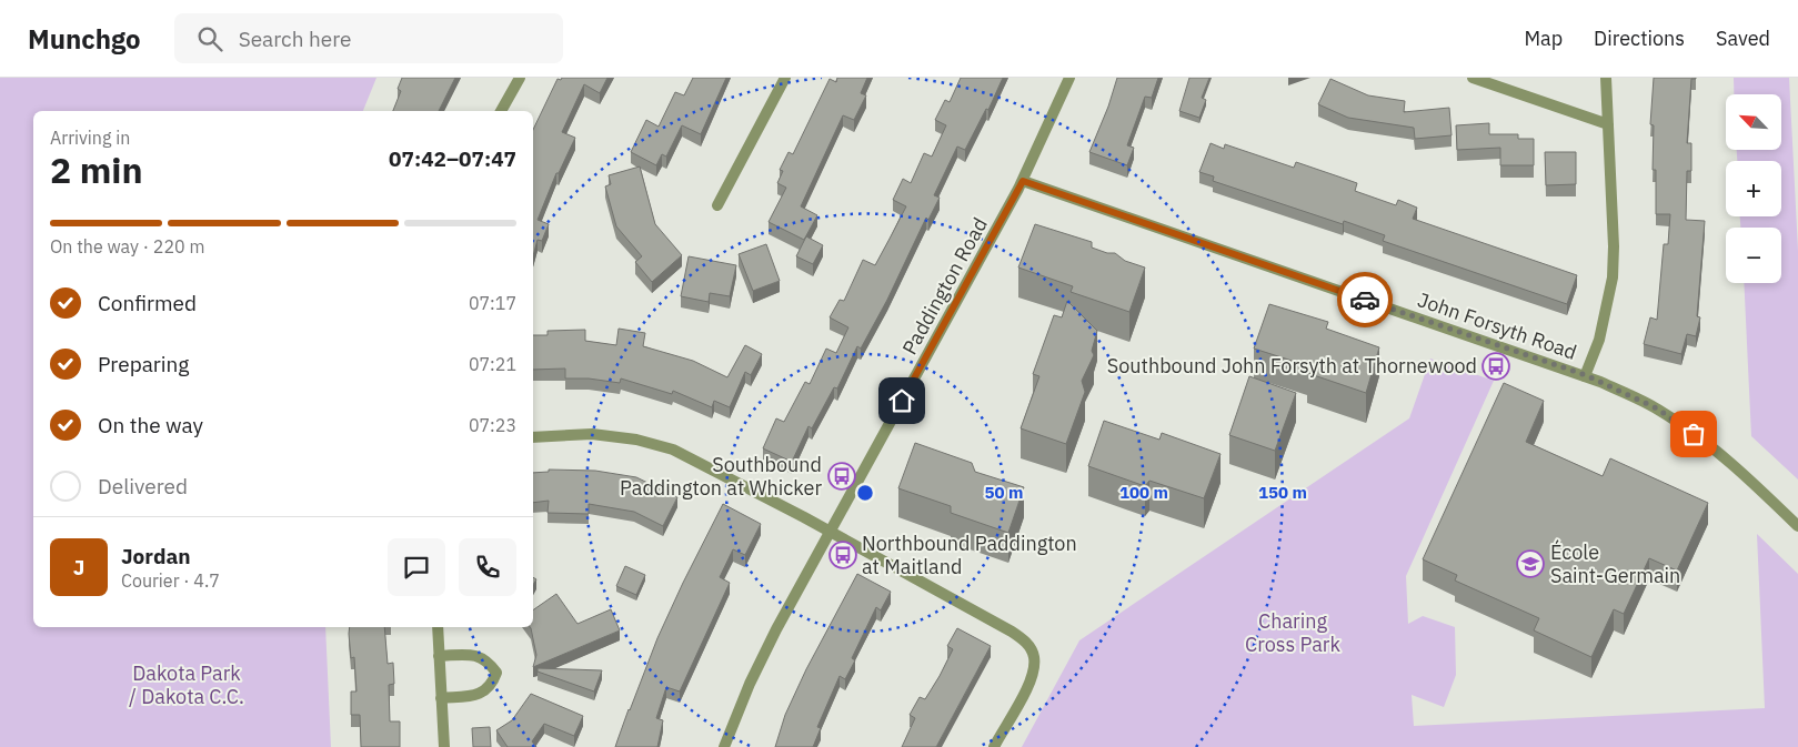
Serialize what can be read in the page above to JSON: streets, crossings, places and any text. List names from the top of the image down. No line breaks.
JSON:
{"streets":{"street":["Paddington Road","John Forsyth Road"]},"crossings":[["Paddington Road","John Forsyth Road"]],"parks":["Charing Cross Park","Dakota Park / Dakota C.C."],"places":{"bus stop":["Southbound John Forsyth at Thornewood","Southbound Paddington at Whicker","Northbound Paddington at Maitland"],"school or university":["École Saint-Germain"]},"north":"top left","page":{"header":"Munchgo","search":"Search here","nav":["Map","Directions","Saved"],"map_buttons":["+","−"],"heading":["2 min","Arriving in","07:42–07:47"],"panel":["Jordan","Courier · 4.7"],"bar":"On the way · 220 m","list":[["Confirmed","07:17"],["Preparing","07:21"],["On the way","07:23"],"Delivered"],"round":"J"},"rings":["50 m","100 m","150 m"]}
